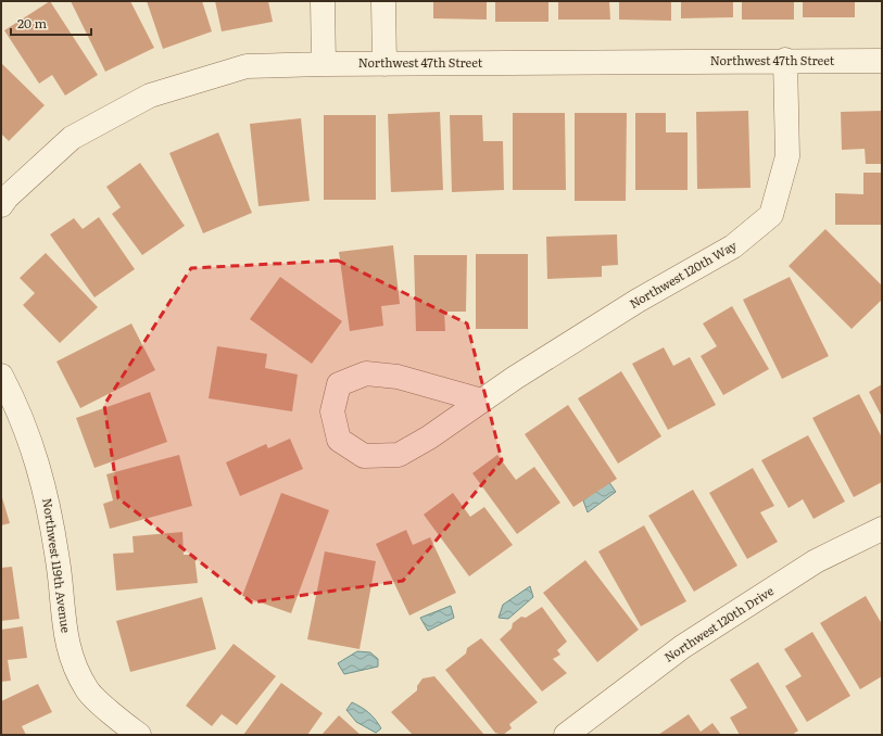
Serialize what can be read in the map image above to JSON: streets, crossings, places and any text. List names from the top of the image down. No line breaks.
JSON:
{"streets":{"street":["Northwest 47th Street","Northwest 120th Way","Northwest 119th Avenue","Northwest 120th Drive"]},"crossings":[["Northwest 47th Street","Northwest 120th Way"]],"scale_bar":"20 m"}
